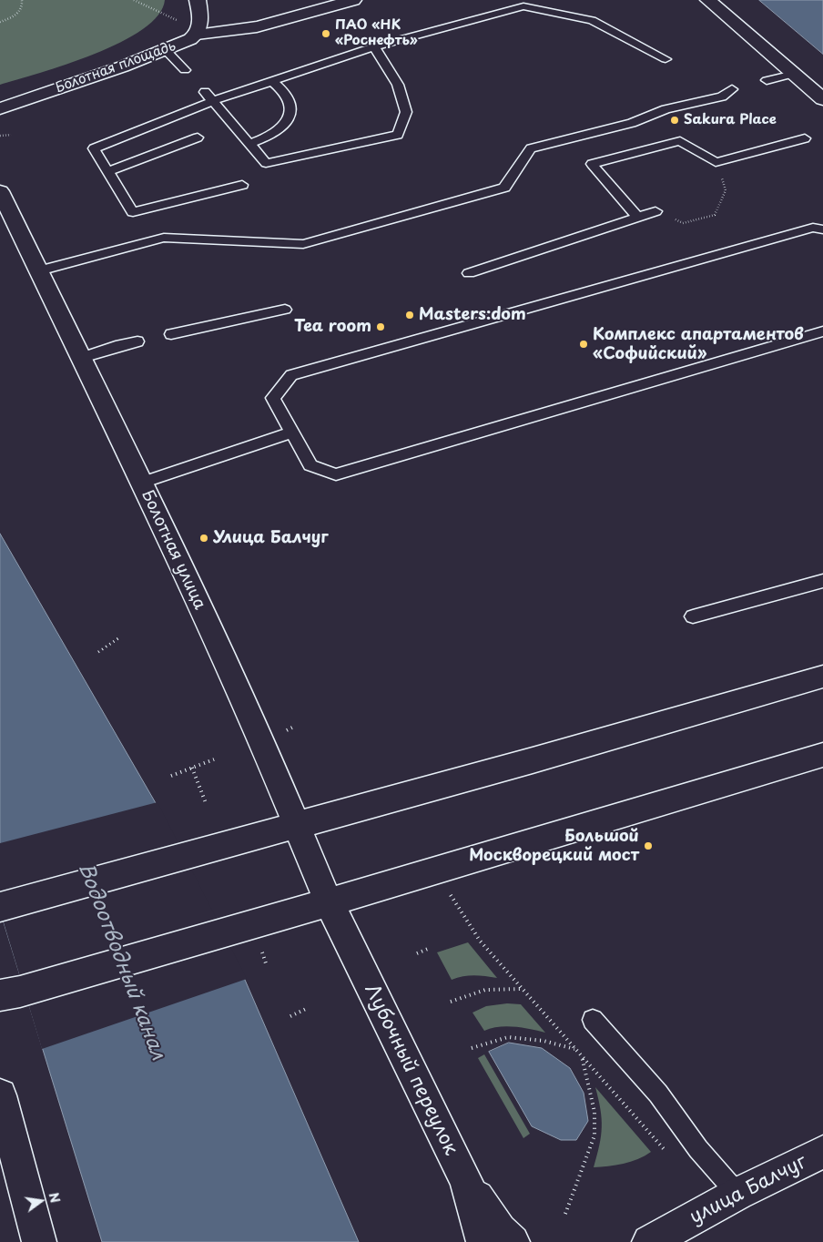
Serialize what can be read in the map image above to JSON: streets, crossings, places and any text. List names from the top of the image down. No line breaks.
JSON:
{"streets":{"street":["Болотная площадь","Болотная улица","Лубочный переулок","улица Балчуг"]},"crossings":[["Болотная улица","Лубочный переулок"]],"water":["Водоотводный канал"],"places":["ПАО «НК «Роснефть»","Sakura Place","Masters:dom","Tea room","Комплекс апартаментов «Софийский»","Улица Балчуг","Большой Москворецкий мост"],"north":"right"}
